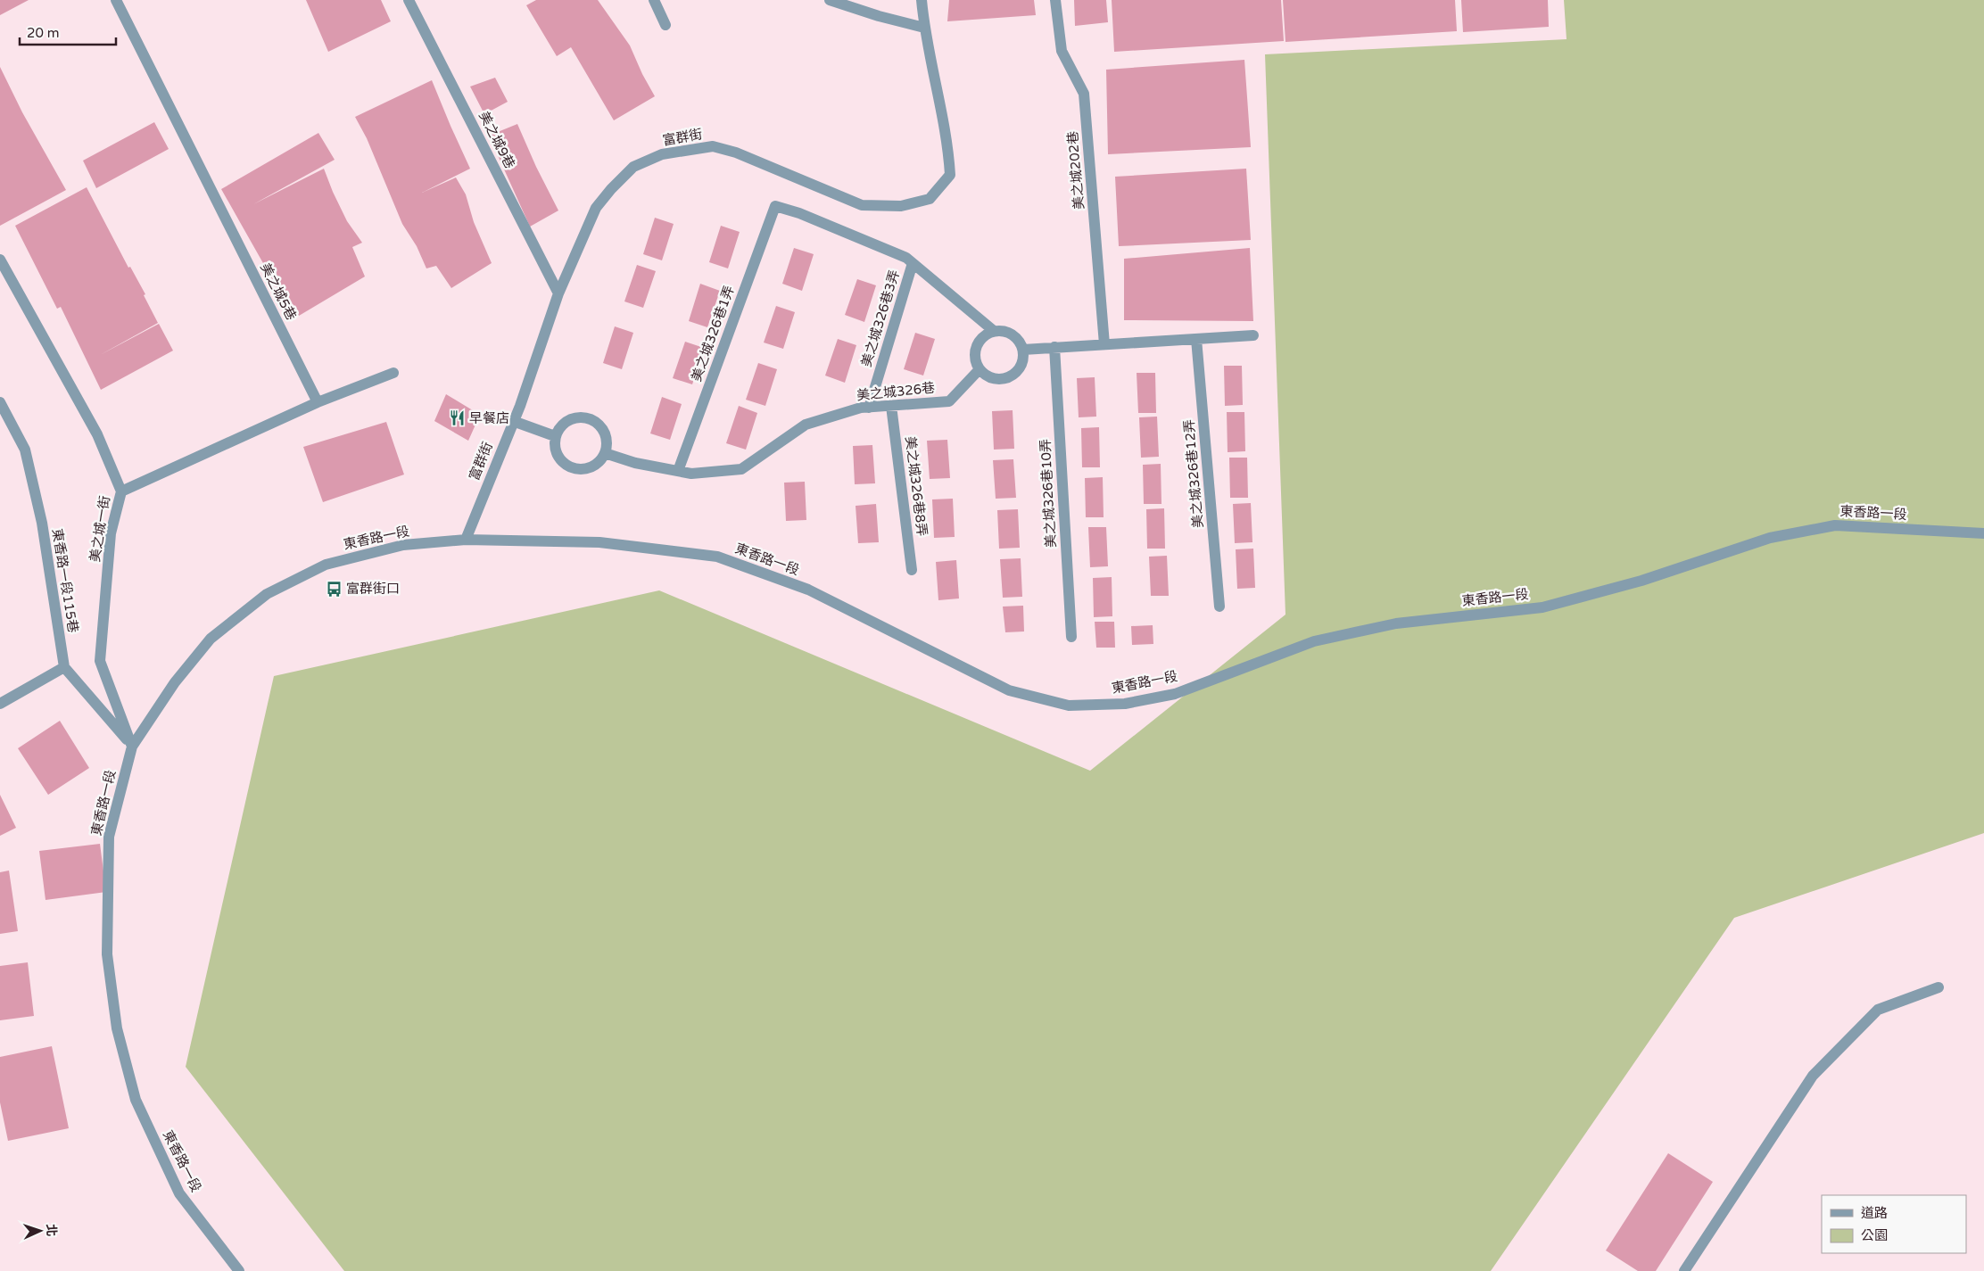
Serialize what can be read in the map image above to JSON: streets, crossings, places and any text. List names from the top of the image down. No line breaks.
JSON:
{"streets":{"street":["富群街","美之城9巷","美之城202巷","美之城5巷","美之城326巷3弄","美之城326巷1弄","美之城326巷","美之城326巷12弄","美之城326巷8弄","美之城326巷10弄","東香路一段","美之城一街","東香路一段115巷"]},"crossings":[["富群街","美之城9巷"],["富群街","東香路一段"],["美之城326巷3弄","美之城326巷1弄"],["美之城326巷3弄","美之城326巷"],["美之城326巷1弄","美之城326巷"],["美之城326巷","美之城326巷8弄"],["東香路一段","美之城一街"]],"places":{"restaurant":["早餐店"],"bus stop":["富群街口"]},"legend":["道路","公園"],"scale_bar":"20 m","north":"right"}
